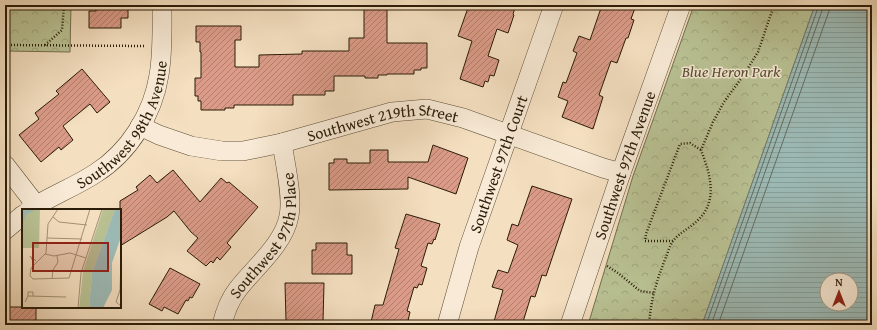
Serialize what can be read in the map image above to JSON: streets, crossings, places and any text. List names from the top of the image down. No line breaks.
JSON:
{"streets":{"street":["Southwest 98th Avenue","Southwest 219th Street","Southwest 97th Court","Southwest 97th Avenue","Southwest 97th Place"]},"crossings":[["Southwest 98th Avenue","Southwest 219th Street"],["Southwest 219th Street","Southwest 97th Court"],["Southwest 219th Street","Southwest 97th Avenue"],["Southwest 219th Street","Southwest 97th Place"]],"parks":["Blue Heron Park"],"north":"top"}
